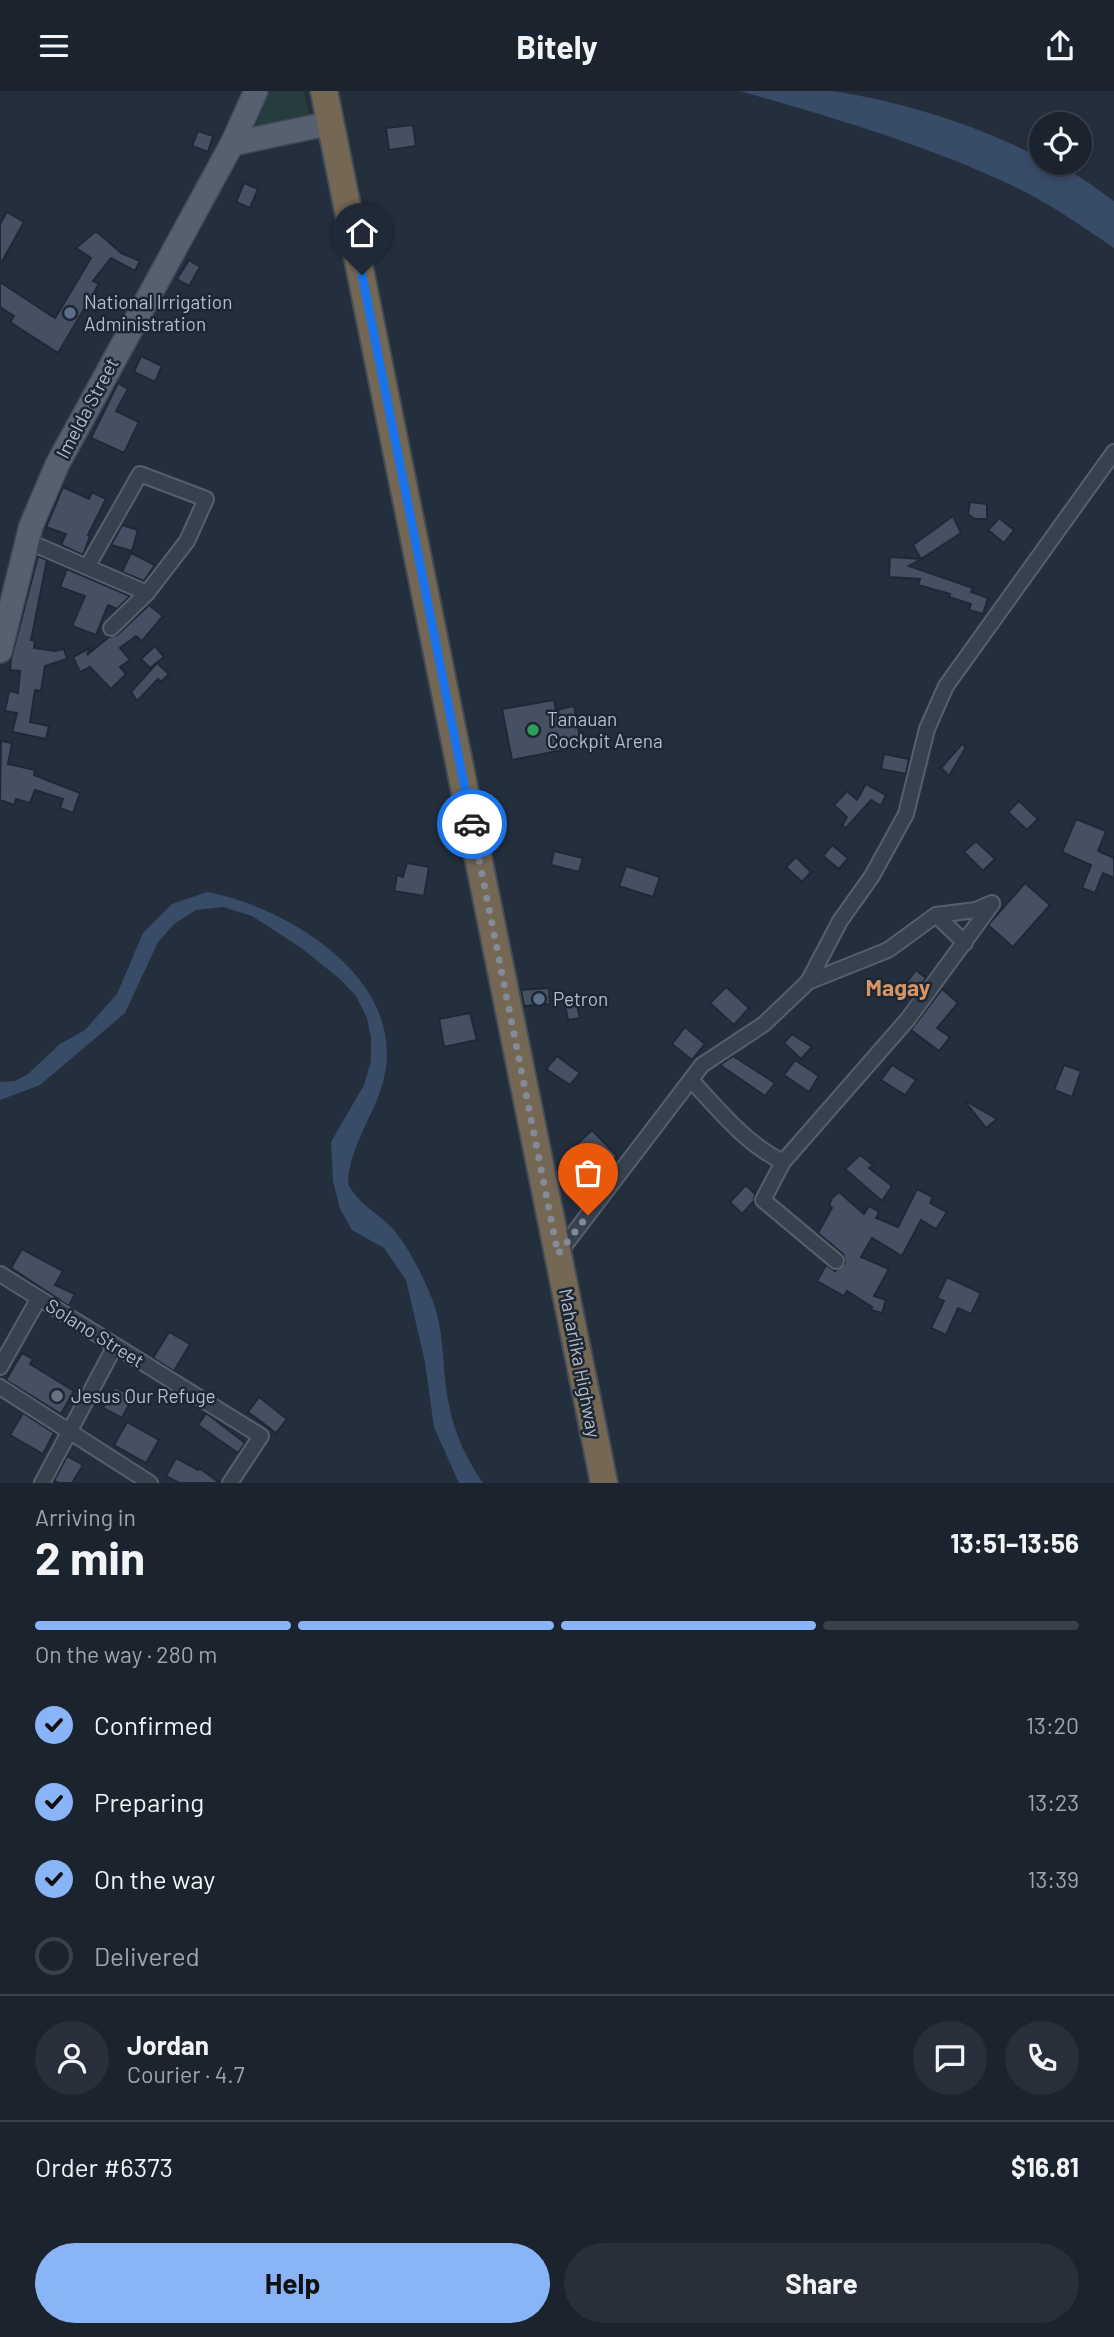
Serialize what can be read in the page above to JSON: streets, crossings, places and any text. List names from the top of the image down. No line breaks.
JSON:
{"streets":{"highway":["Maharlika Highway"],"main road":["Imelda Street"],"street":["Solano Street"]},"districts":["Magay"],"places":["National Irrigation Administration","Tanauan Cockpit Arena","Petron","Jesus Our Refuge"],"page":{"header":"Bitely","heading":["2 min","Arriving in","13:51–13:56"],"panel":["Jordan","Courier · 4.7","Order #6373","$16.81"],"bar":"On the way · 280 m","list":[["Confirmed","13:20"],["Preparing","13:23"],["On the way","13:39"],"Delivered"],"buttons":["Help","Share"]}}
